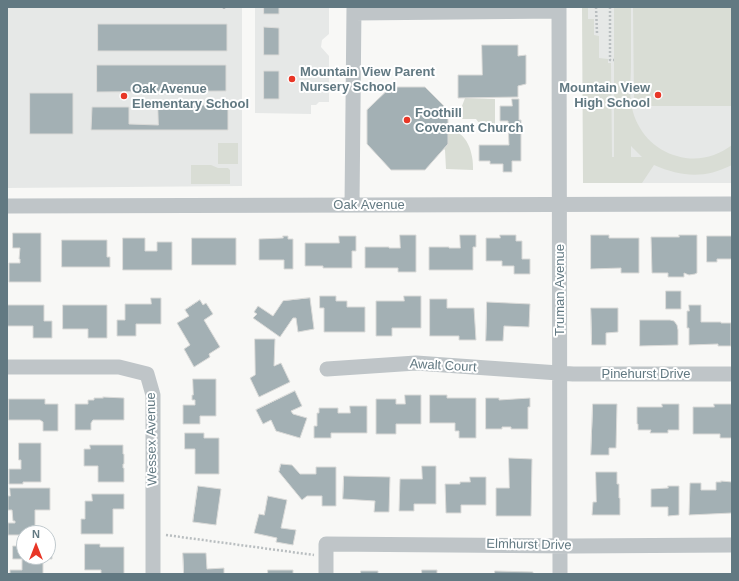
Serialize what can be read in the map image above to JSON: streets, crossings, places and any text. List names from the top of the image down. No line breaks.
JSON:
{"streets":{"street":["Oak Avenue","Truman Avenue","Awalt Court","Pinehurst Drive","Wessex Avenue","Elmhurst Drive"]},"crossings":[["Oak Avenue","Truman Avenue"],["Truman Avenue","Awalt Court"],["Truman Avenue","Pinehurst Drive"],["Truman Avenue","Elmhurst Drive"],["Awalt Court","Pinehurst Drive"]],"places":["Mountain View Parent Nursery School","Mountain View High School","Oak Avenue Elementary School","Foothill Covenant Church"],"north":"top"}
